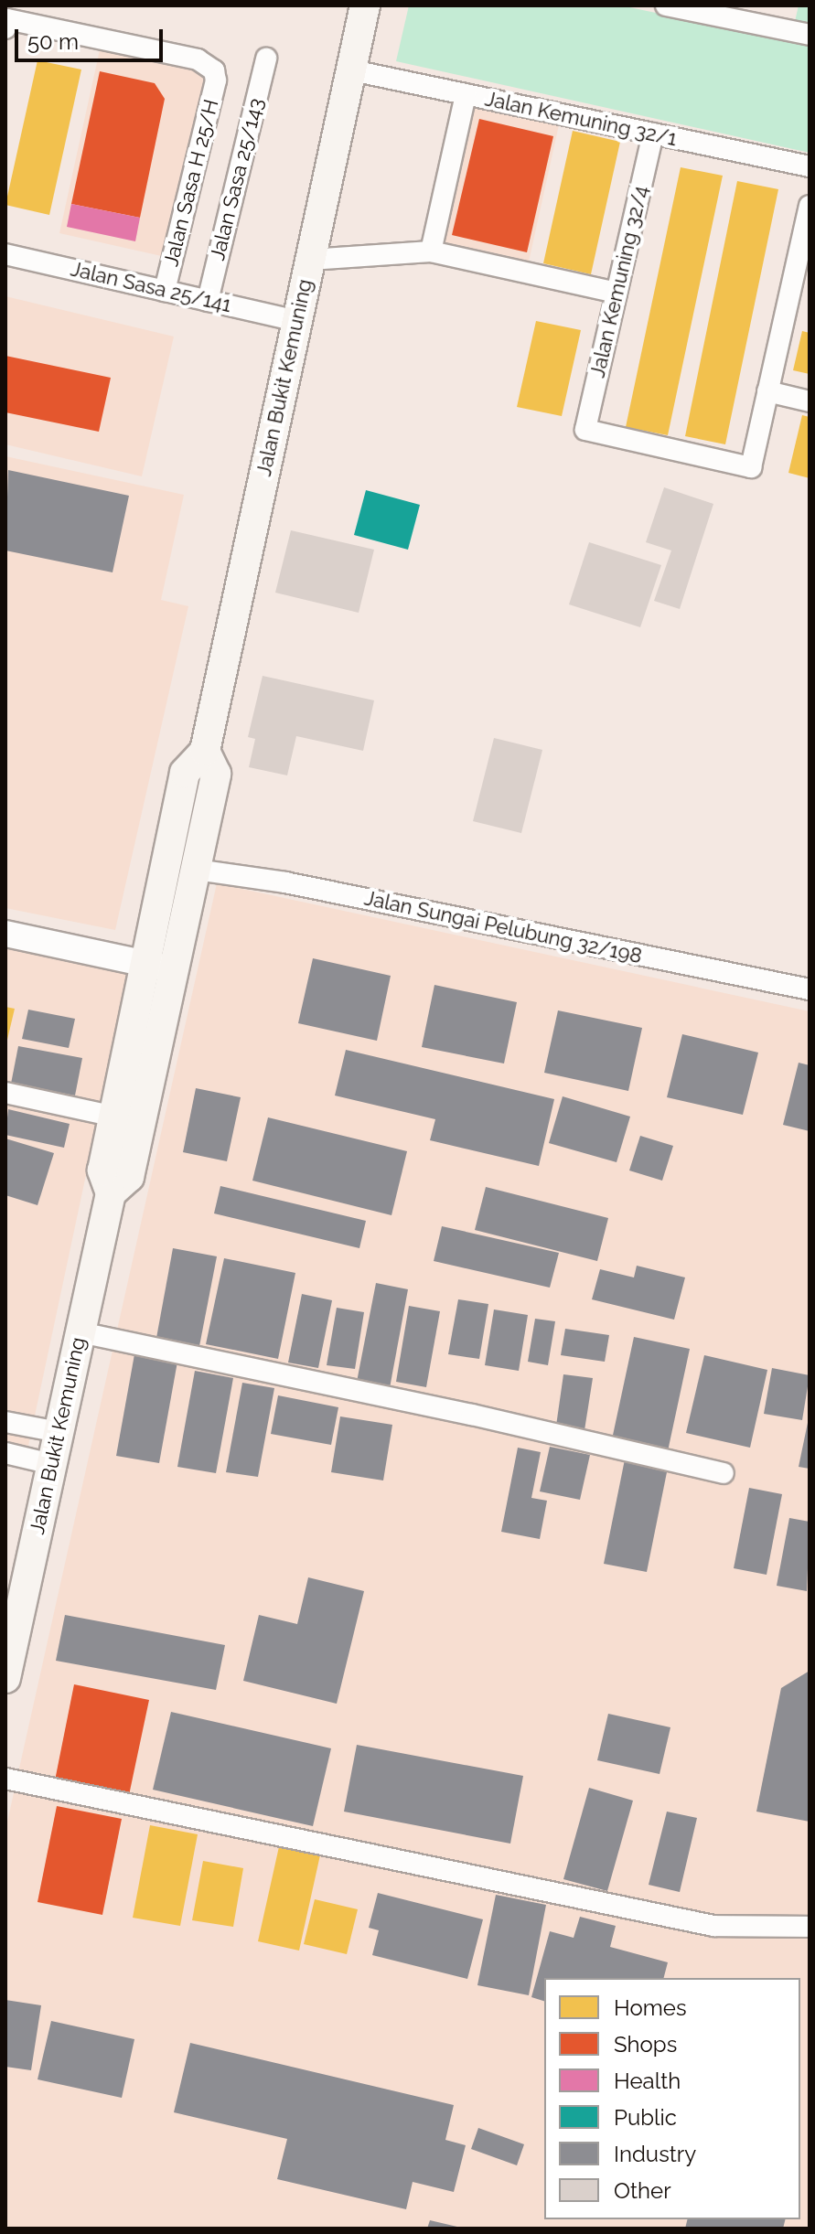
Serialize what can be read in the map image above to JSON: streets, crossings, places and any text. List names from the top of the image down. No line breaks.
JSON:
{"streets":{"main road":["Jalan Bukit Kemuning"],"street":["Jalan Kemuning 32/1","Jalan Sasa 25/143","Jalan Sasa H 25/H","Jalan Kemuning 32/4","Jalan Sasa 25/141","Jalan Sungai Pelubung 32/198"]},"crossings":[["Jalan Kemuning 32/1","Jalan Kemuning 32/4"],["Jalan Kemuning 32/1","Jalan Bukit Kemuning"],["Jalan Sasa 25/143","Jalan Sasa 25/141"],["Jalan Sasa H 25/H","Jalan Sasa 25/141"],["Jalan Sasa 25/141","Jalan Bukit Kemuning"],["Jalan Bukit Kemuning","Jalan Sungai Pelubung 32/198"]],"legend":["Homes","Shops","Health","Public","Industry","Other"],"scale_bar":"50 m"}
